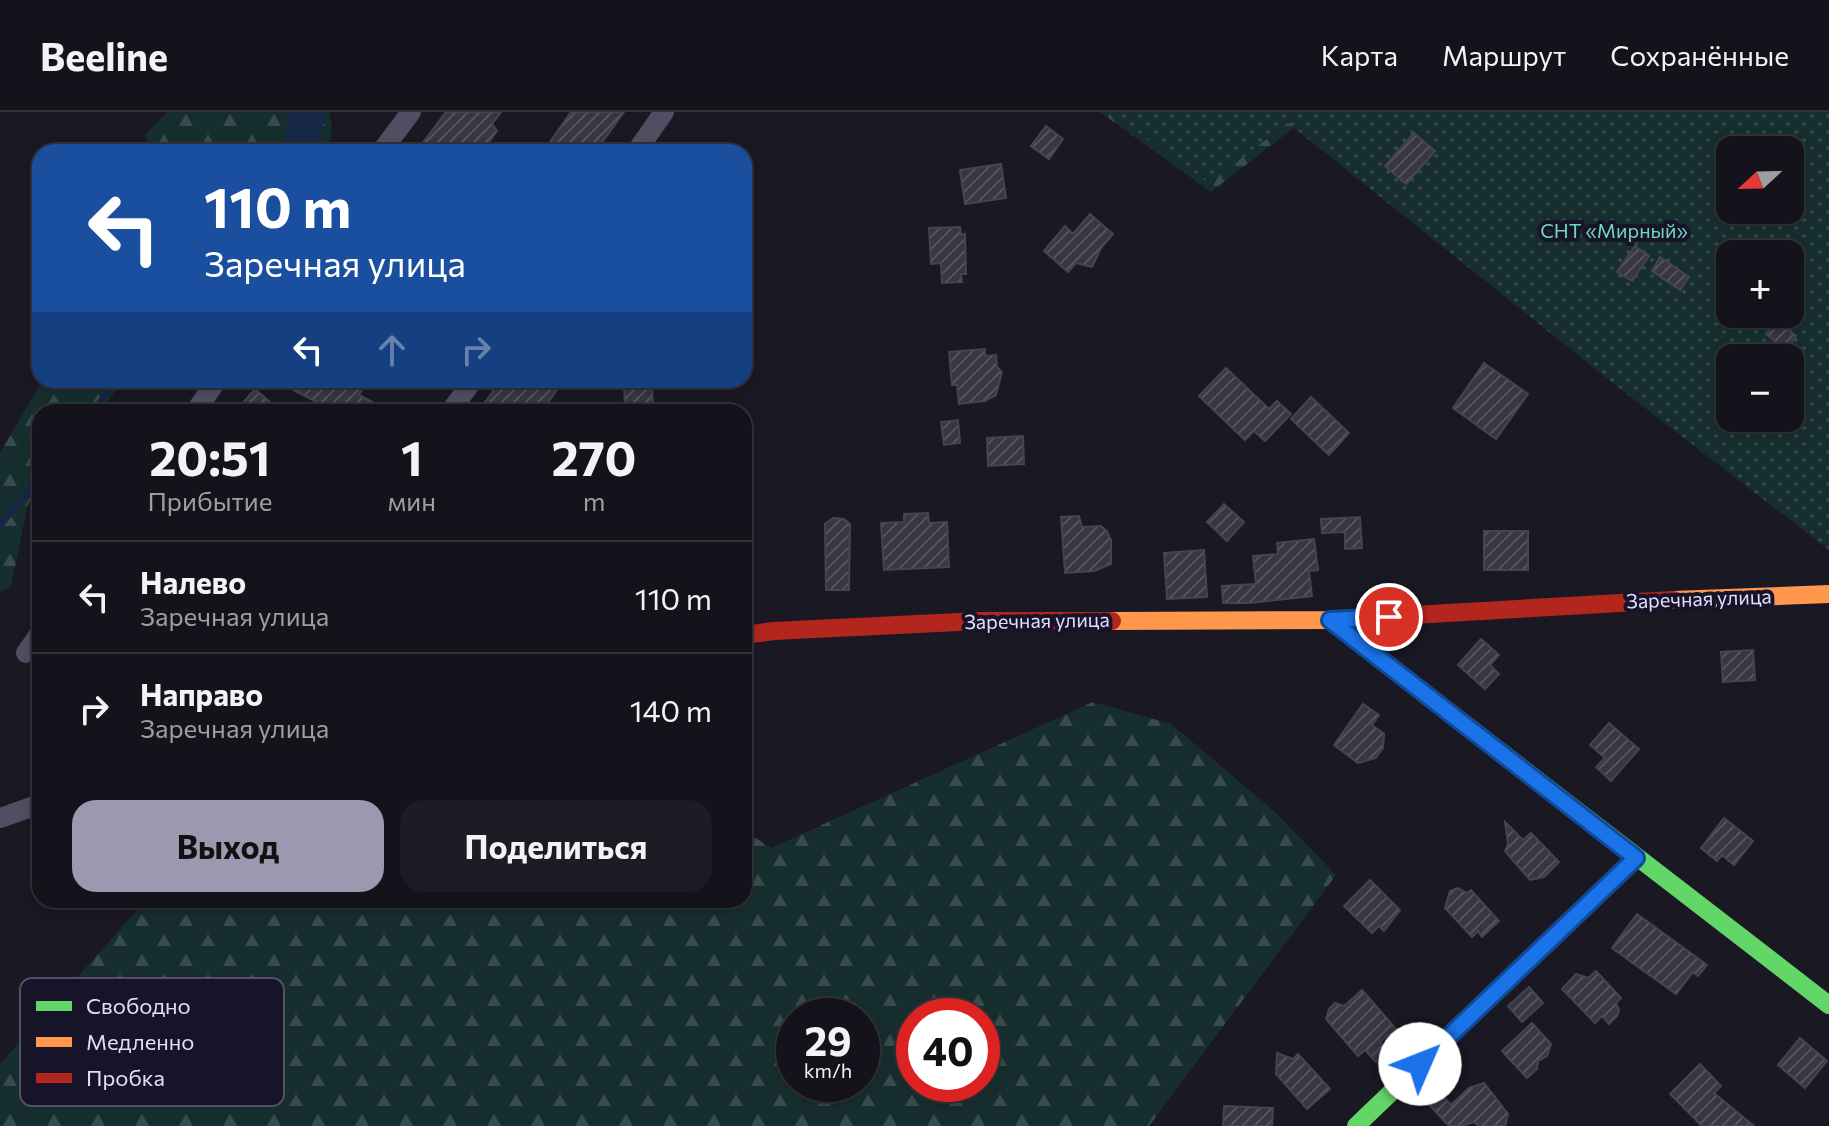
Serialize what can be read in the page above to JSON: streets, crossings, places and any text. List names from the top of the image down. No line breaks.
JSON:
{"streets":{"street":["Заречная улица"]},"parks":["СНТ «Мирный»"],"legend":["Свободно","Медленно","Пробка"],"north":"left","page":{"header":"Beeline","nav":["Карта","Маршрут","Сохранённые"],"map_buttons":["+","−"],"turn":["110 m","Заречная улица"],"eta":["20:51","Прибытие","1","мин","270","m"],"list":[{"name":"Налево","note":"Заречная улица","value":"110 m"},{"name":"Направо","note":"Заречная улица","value":"140 m"}],"buttons":["Выход","Поделиться"],"speed":"29 km/h","limit":"40"}}
